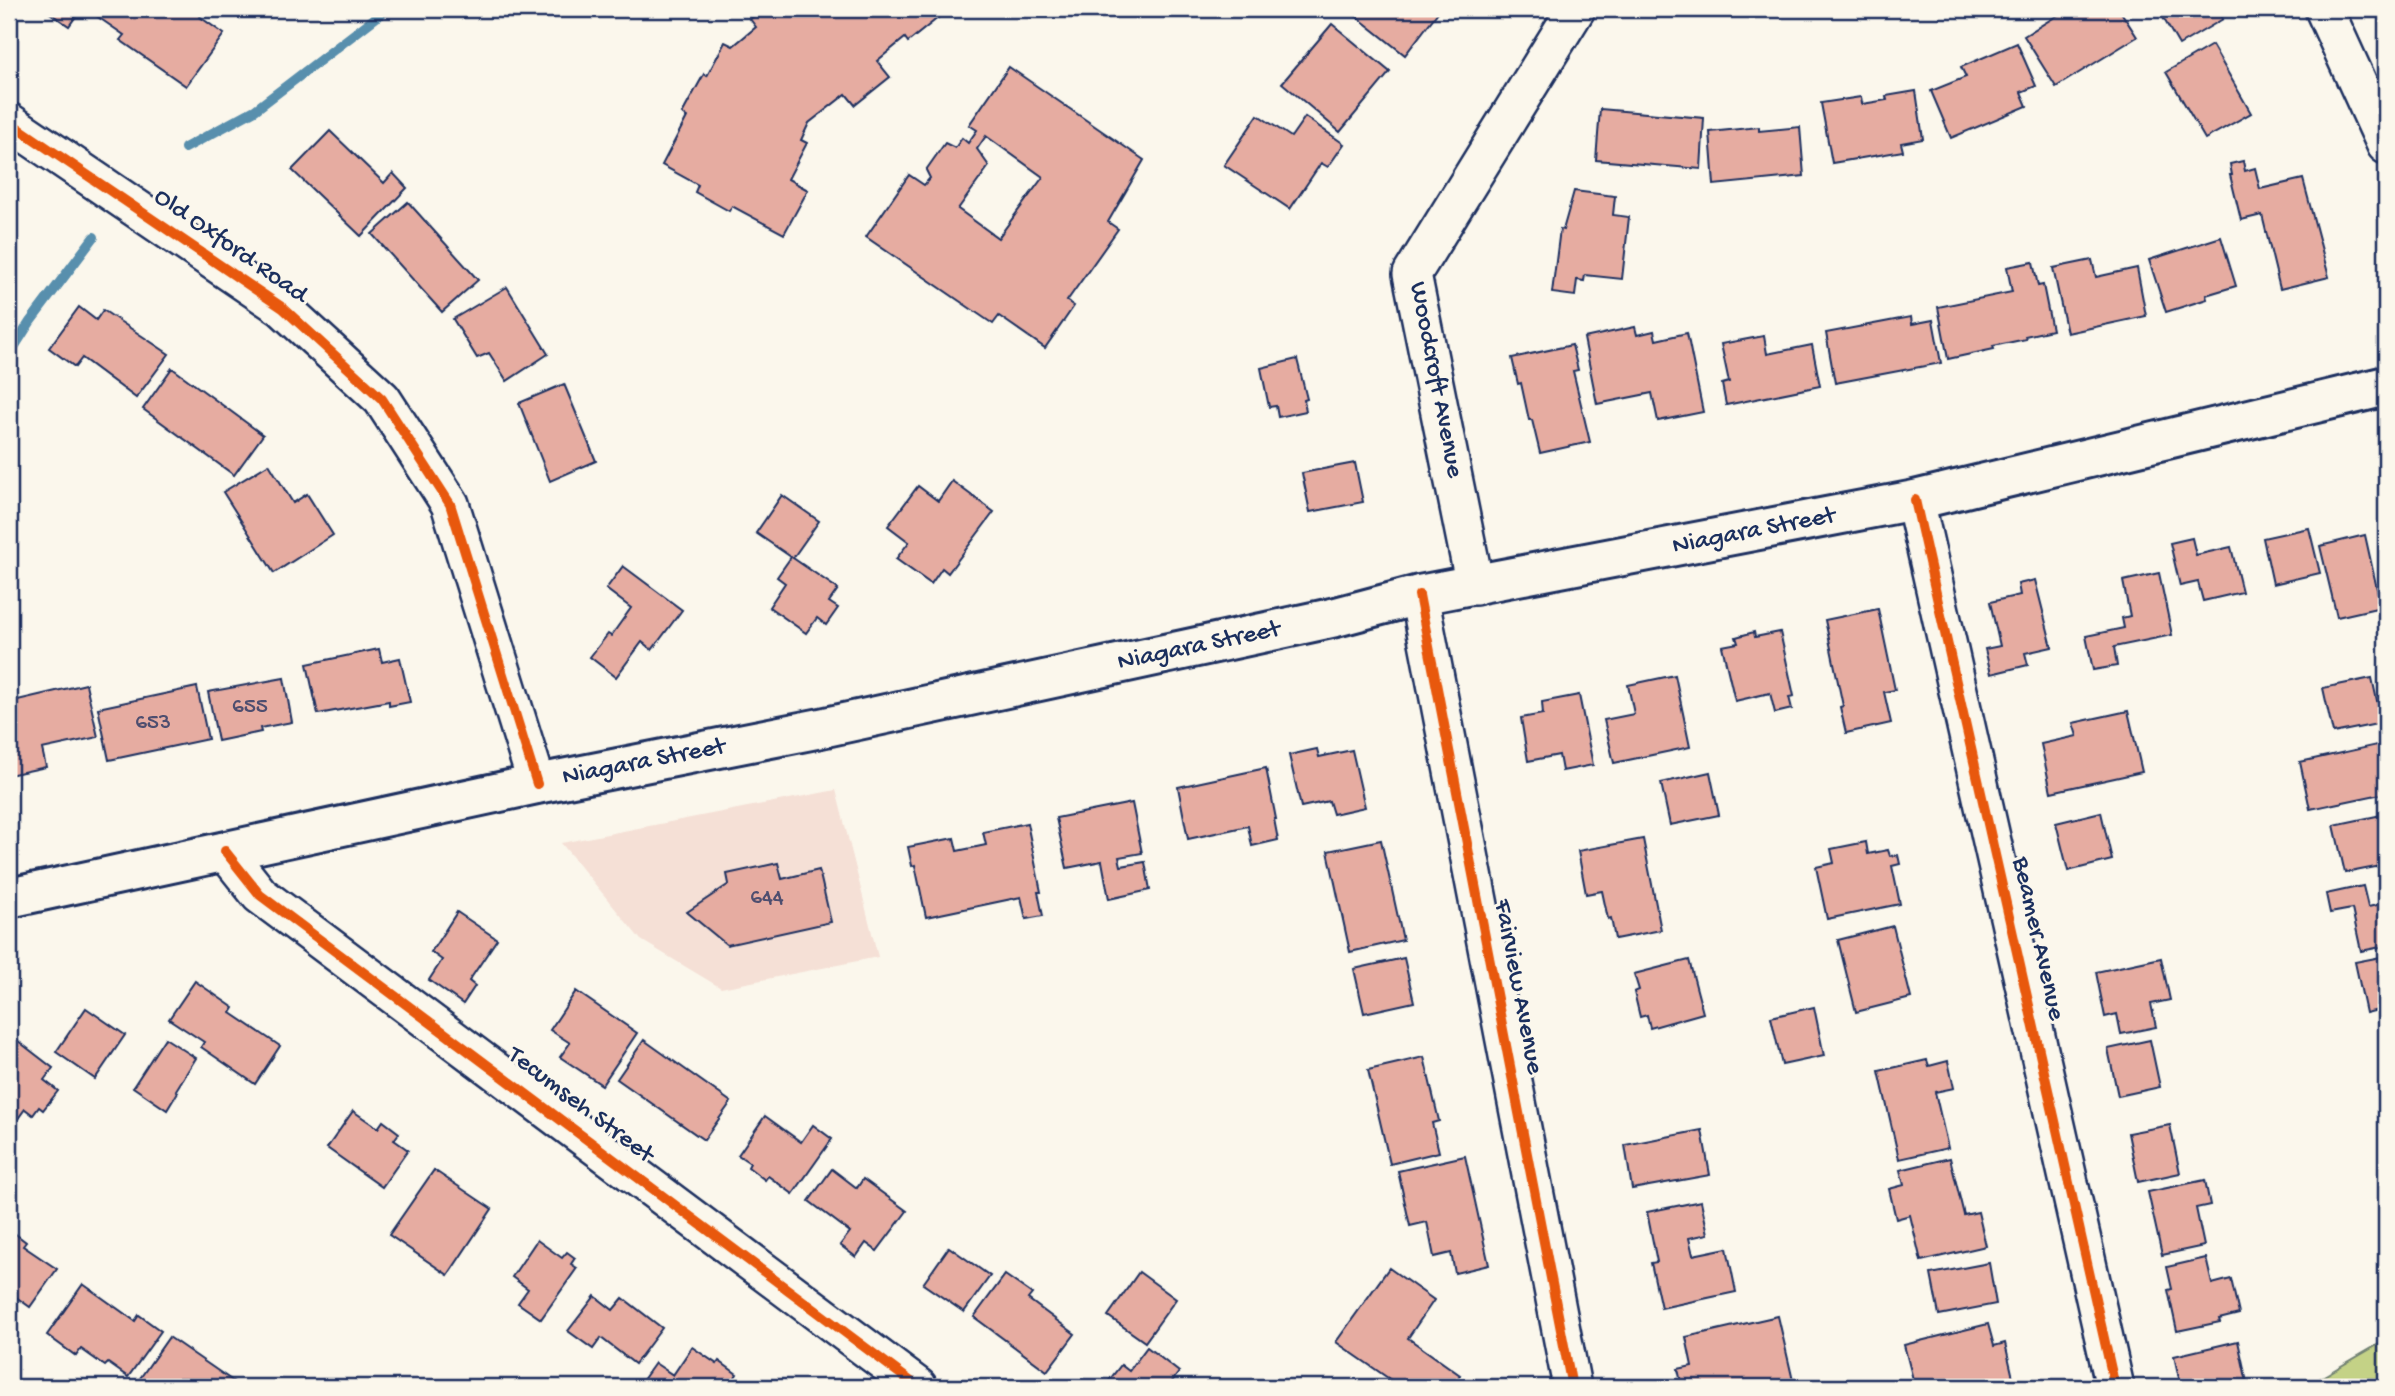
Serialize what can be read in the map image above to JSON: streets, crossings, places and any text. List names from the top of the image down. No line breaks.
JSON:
{"streets":{"main road":["Niagara Street"],"street":["Old Oxford Road","Woodcroft Avenue","Beamer Avenue","Fairview Avenue","Tecumseh Street"]},"crossings":[["Old Oxford Road","Niagara Street"],["Woodcroft Avenue","Niagara Street"],["Niagara Street","Beamer Avenue"],["Niagara Street","Fairview Avenue"],["Niagara Street","Tecumseh Street"]],"house_numbers":["655","653","644"]}
